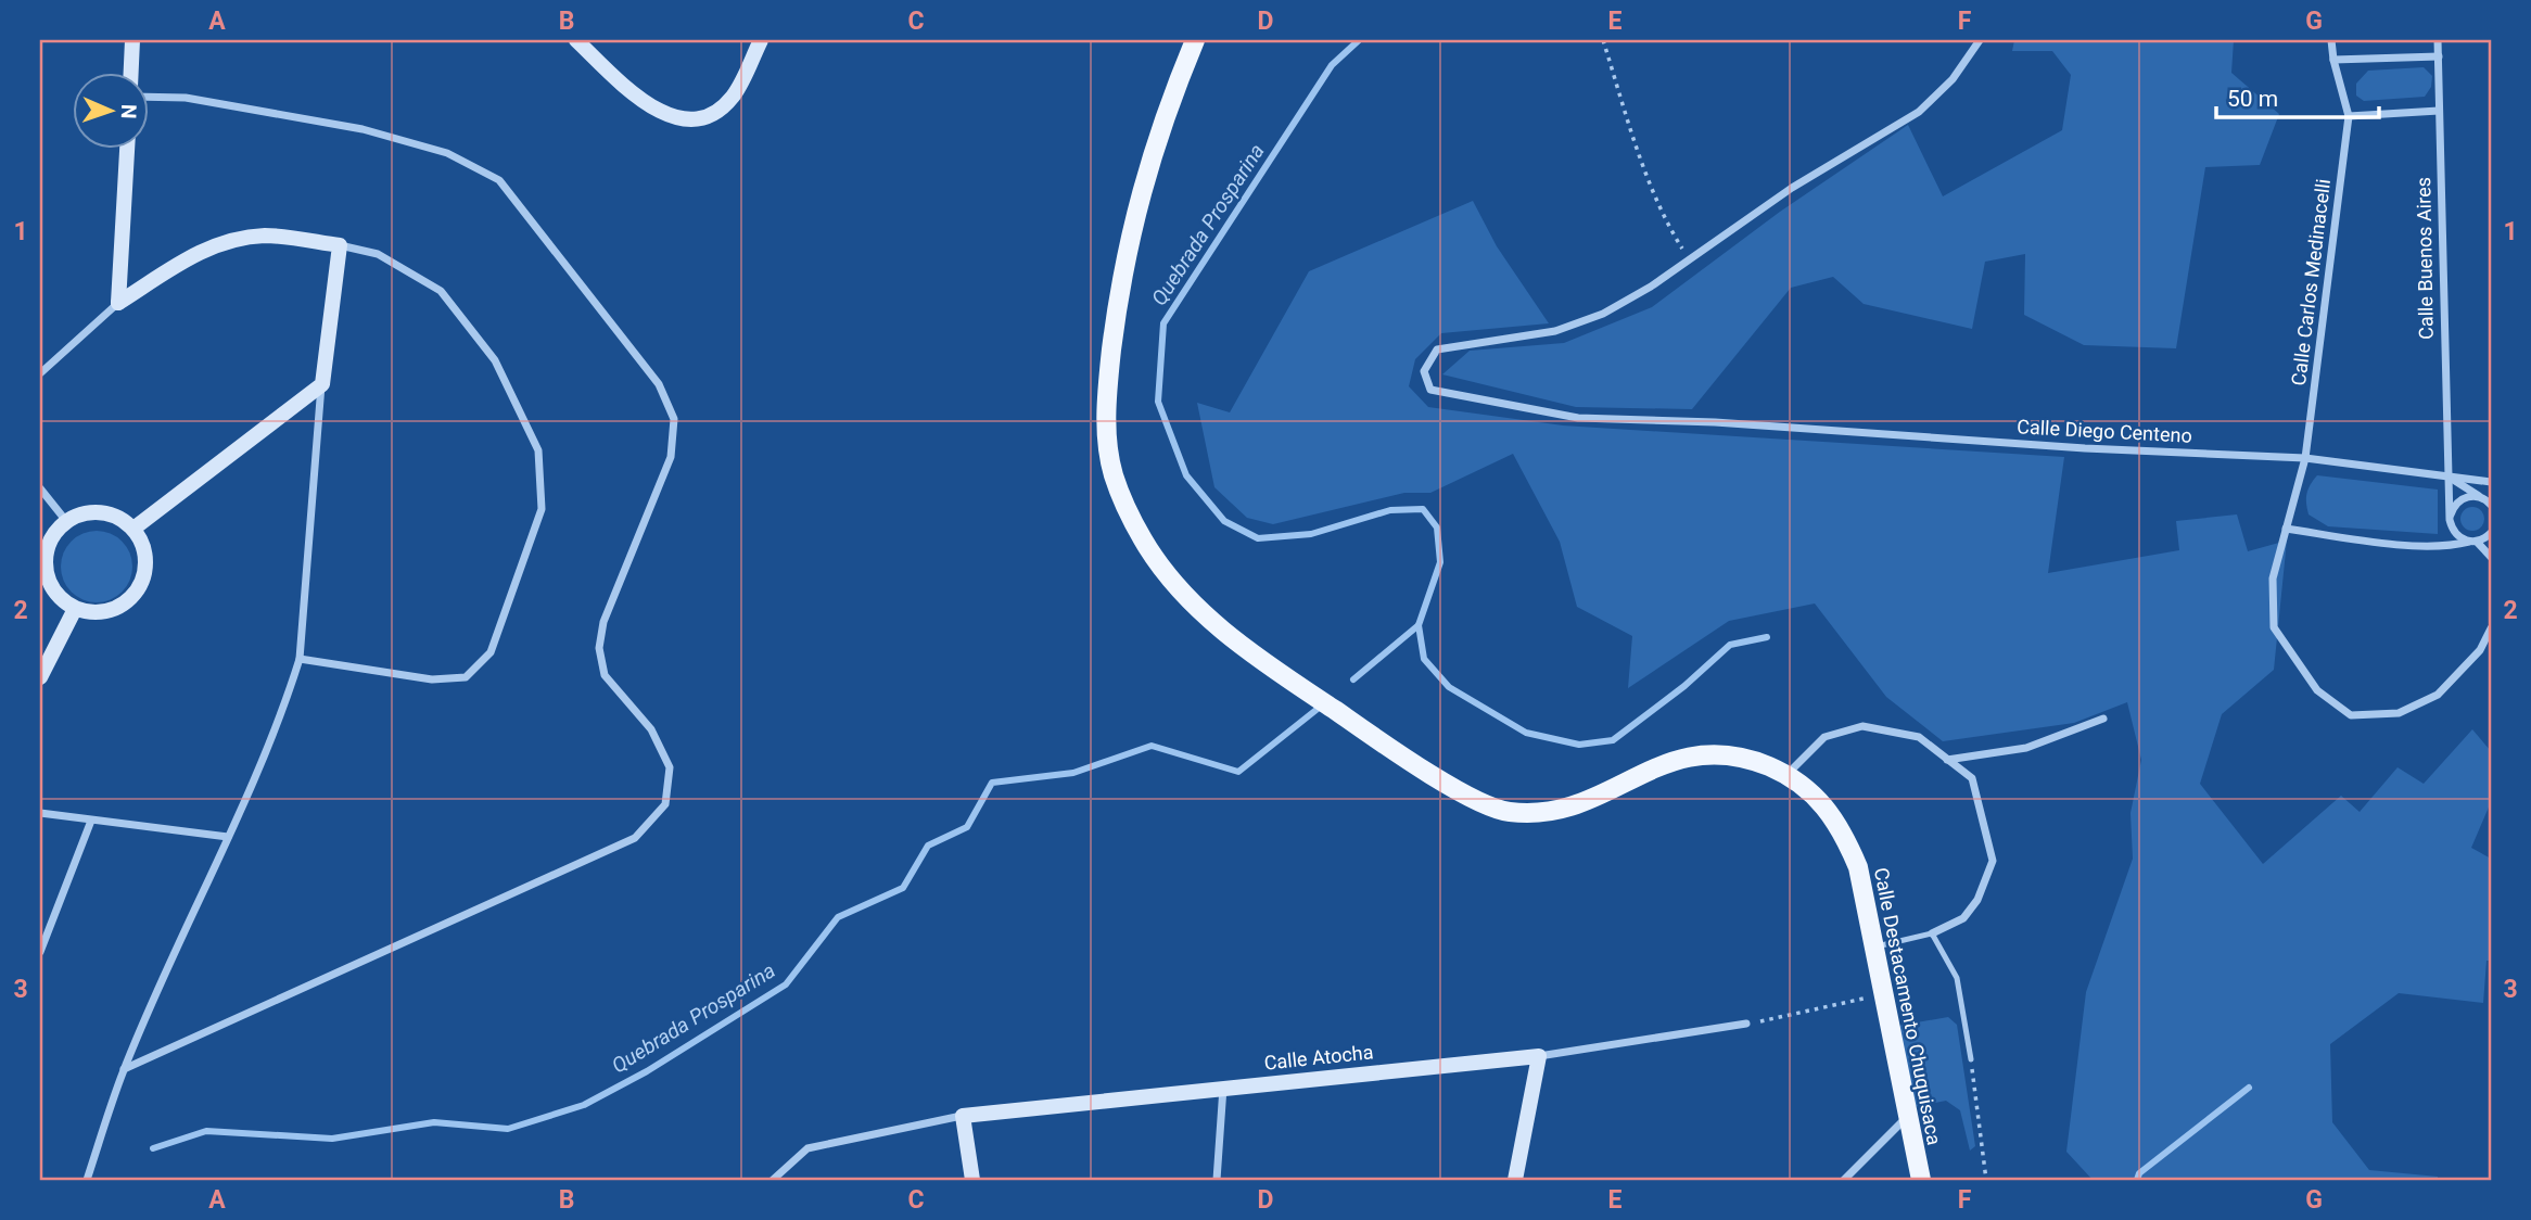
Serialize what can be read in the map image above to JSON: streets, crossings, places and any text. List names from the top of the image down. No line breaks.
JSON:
{"streets":{"main road":["Calle Destacamento Chuquisaca"],"street":["Calle Buenos Aires","Calle Carlos Medinacelli","Calle Diego Centeno","Calle Atocha"]},"crossings":[["Calle Buenos Aires","Calle Diego Centeno"],["Calle Carlos Medinacelli","Calle Diego Centeno"]],"water":["Quebrada Prosparina"],"scale_bar":"50 m","north":"right","grid":{"columns":["A","B","C","D","E","F","G"],"rows":["1","2","3"]}}
